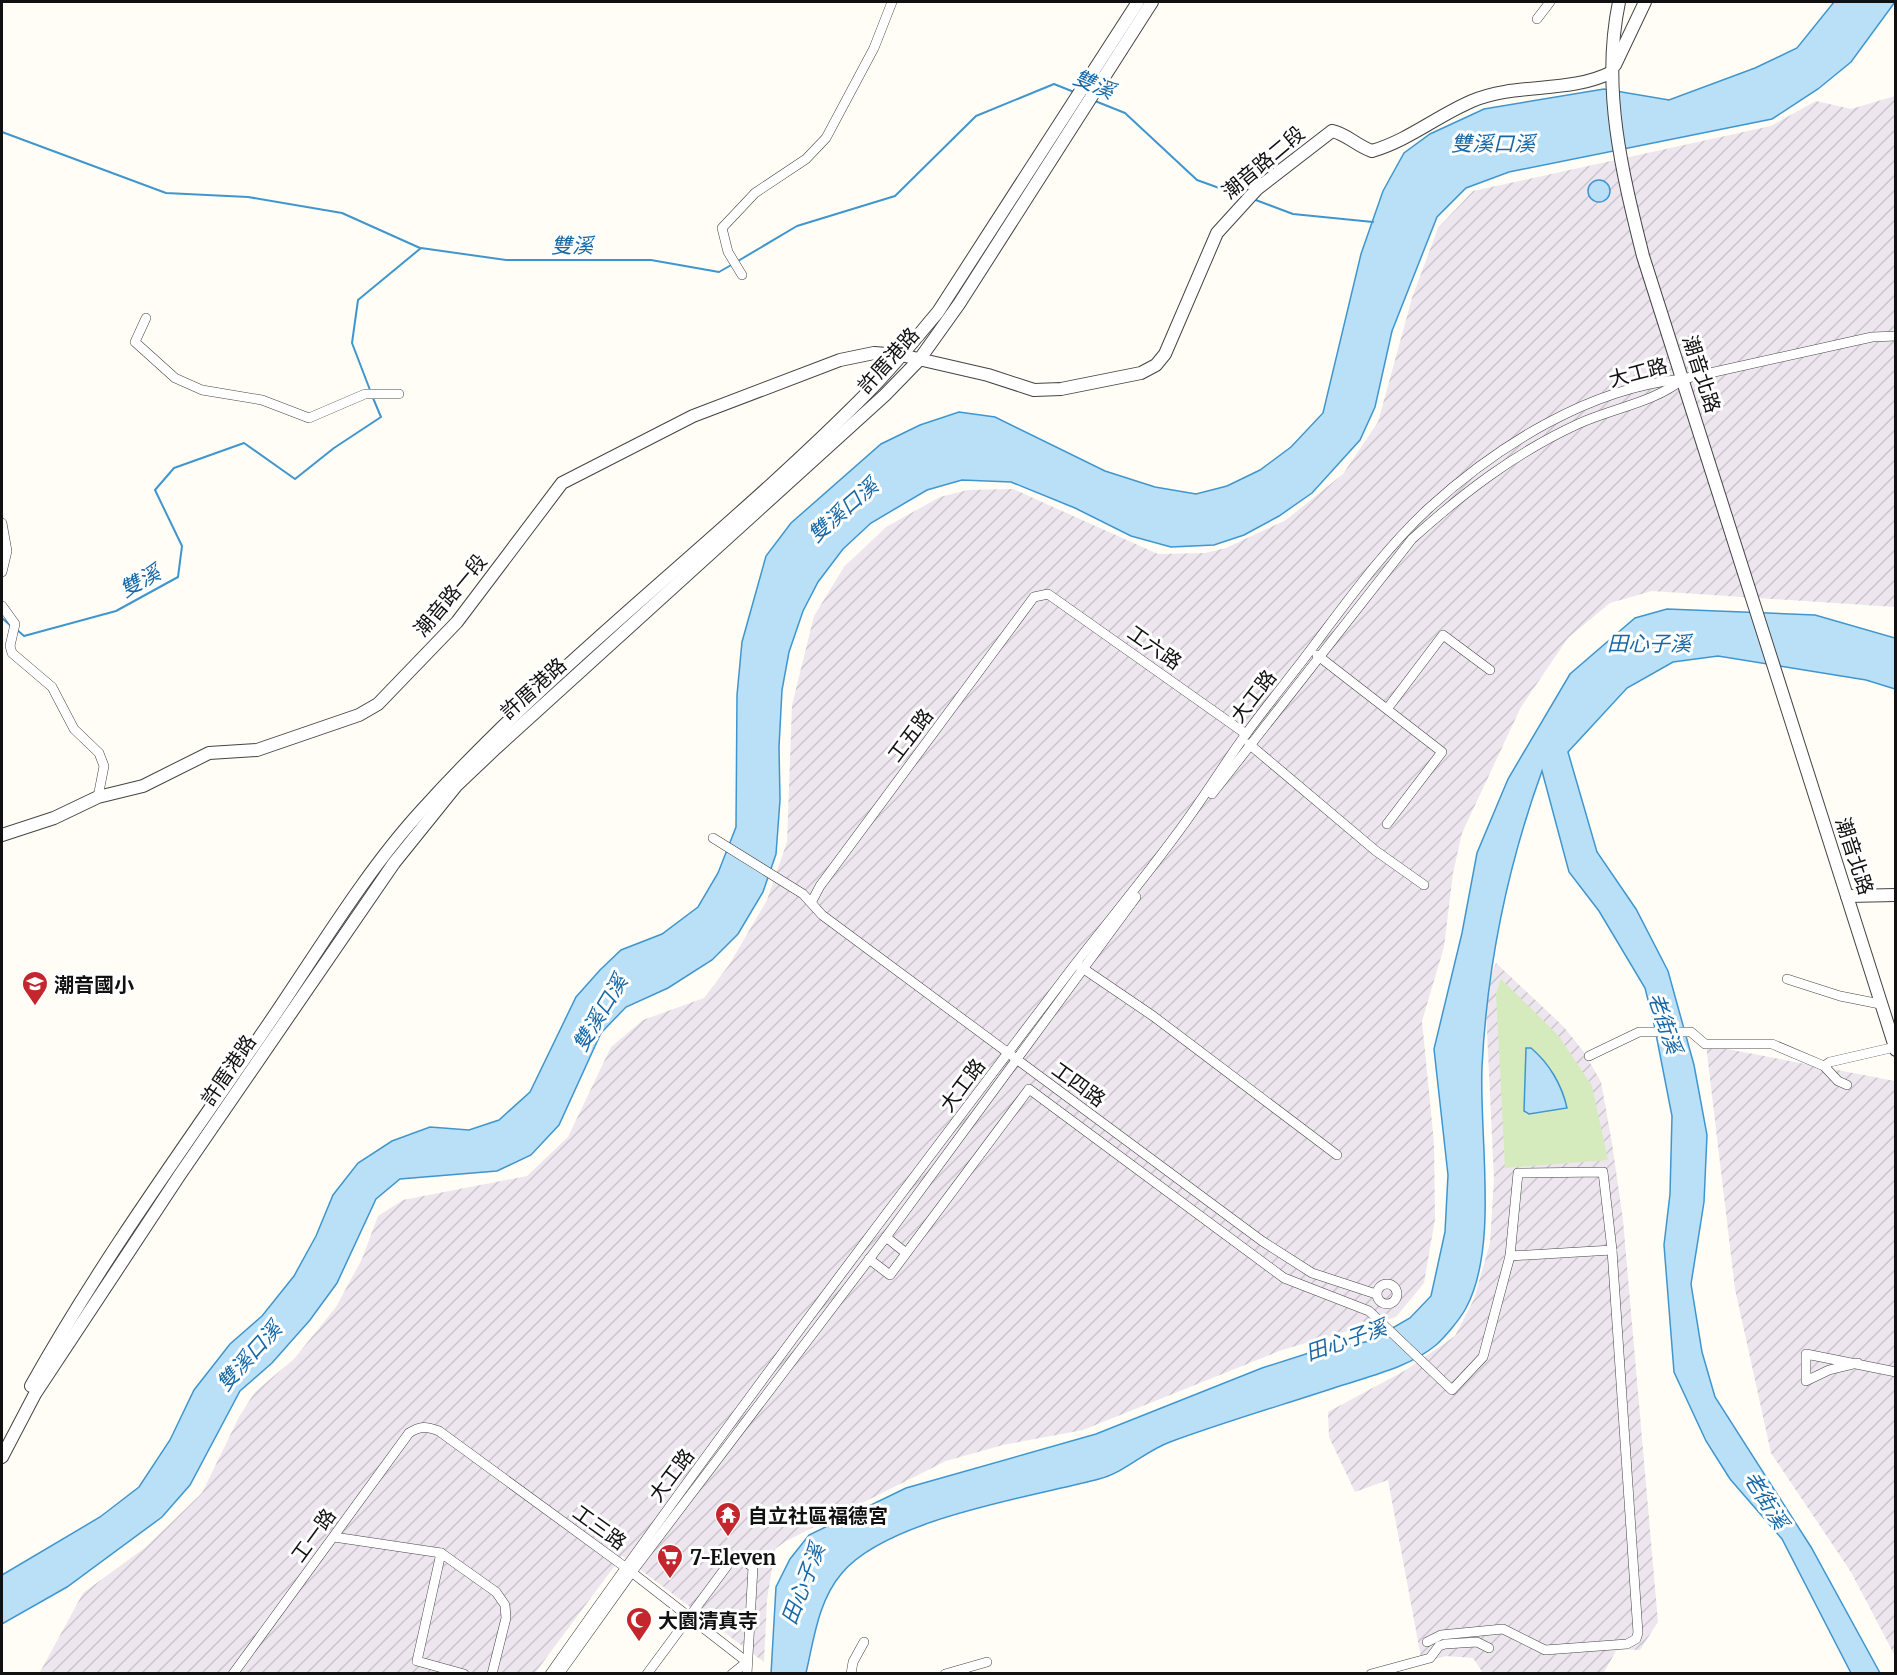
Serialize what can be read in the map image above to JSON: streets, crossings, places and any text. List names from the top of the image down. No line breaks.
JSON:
{"streets":{"street":["潮音路二段","許厝港路","大工路","潮音北路","潮音路一段","工六路","工五路","工四路","工三路","工一路"]},"crossings":[["潮音路二段","許厝港路"],["潮音路二段","潮音北路"],["潮音路二段","潮音路一段"],["許厝港路","潮音路一段"],["大工路","潮音北路"],["大工路","工六路"],["大工路","工四路"],["大工路","工三路"],["工六路","工五路"],["工五路","工四路"],["工三路","工一路"]],"water":["雙溪","雙溪口溪","田心子溪","老街溪"],"places":{"school or university":["潮音國小"],"temple":["自立社區福德宮"],"supermarket":["7-Eleven"],"mosque":["大園清真寺"]}}
